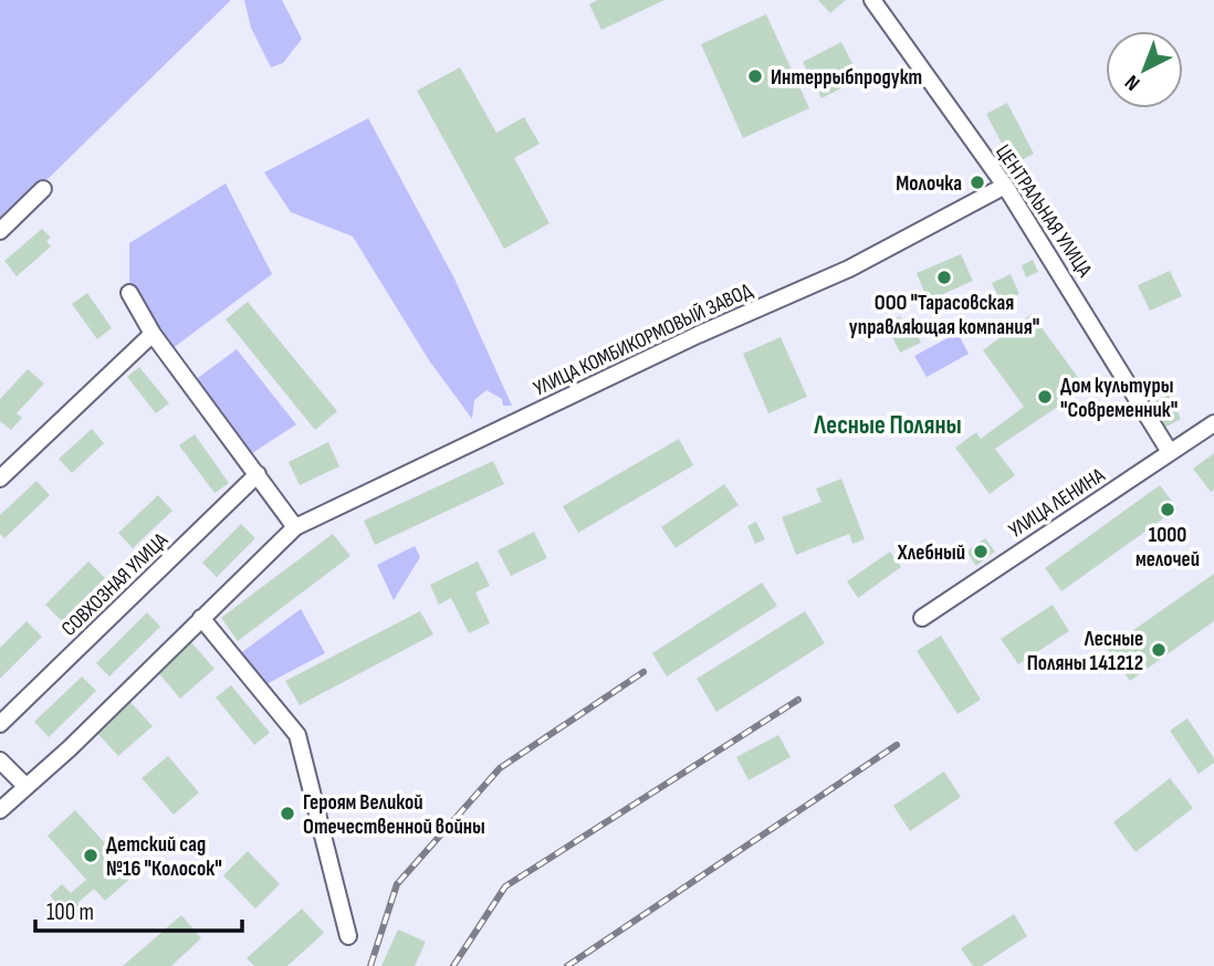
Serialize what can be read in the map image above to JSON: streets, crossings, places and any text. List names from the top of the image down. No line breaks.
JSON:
{"streets":{"street":["ЦЕНТРАЛЬНАЯ УЛИЦА","УЛИЦА КОМБИКОРМОВЫЙ ЗАВОД","УЛИЦА ЛЕНИНА","СОВХОЗНАЯ УЛИЦА"]},"crossings":[["ЦЕНТРАЛЬНАЯ УЛИЦА","УЛИЦА КОМБИКОРМОВЫЙ ЗАВОД"],["ЦЕНТРАЛЬНАЯ УЛИЦА","УЛИЦА ЛЕНИНА"]],"districts":["Лесные Поляны"],"places":["Интеррыбпродукт","Молочка","ООО \"Тарасовская управляющая компания\"","Дом культуры \"Современник\"","1000 мелочей","Хлебный","Лесные Поляны 141212","Героям Великой Отечественной войны","Детский сад №16 \"Колосок\""],"scale_bar":"100 m","north":"bottom left"}
